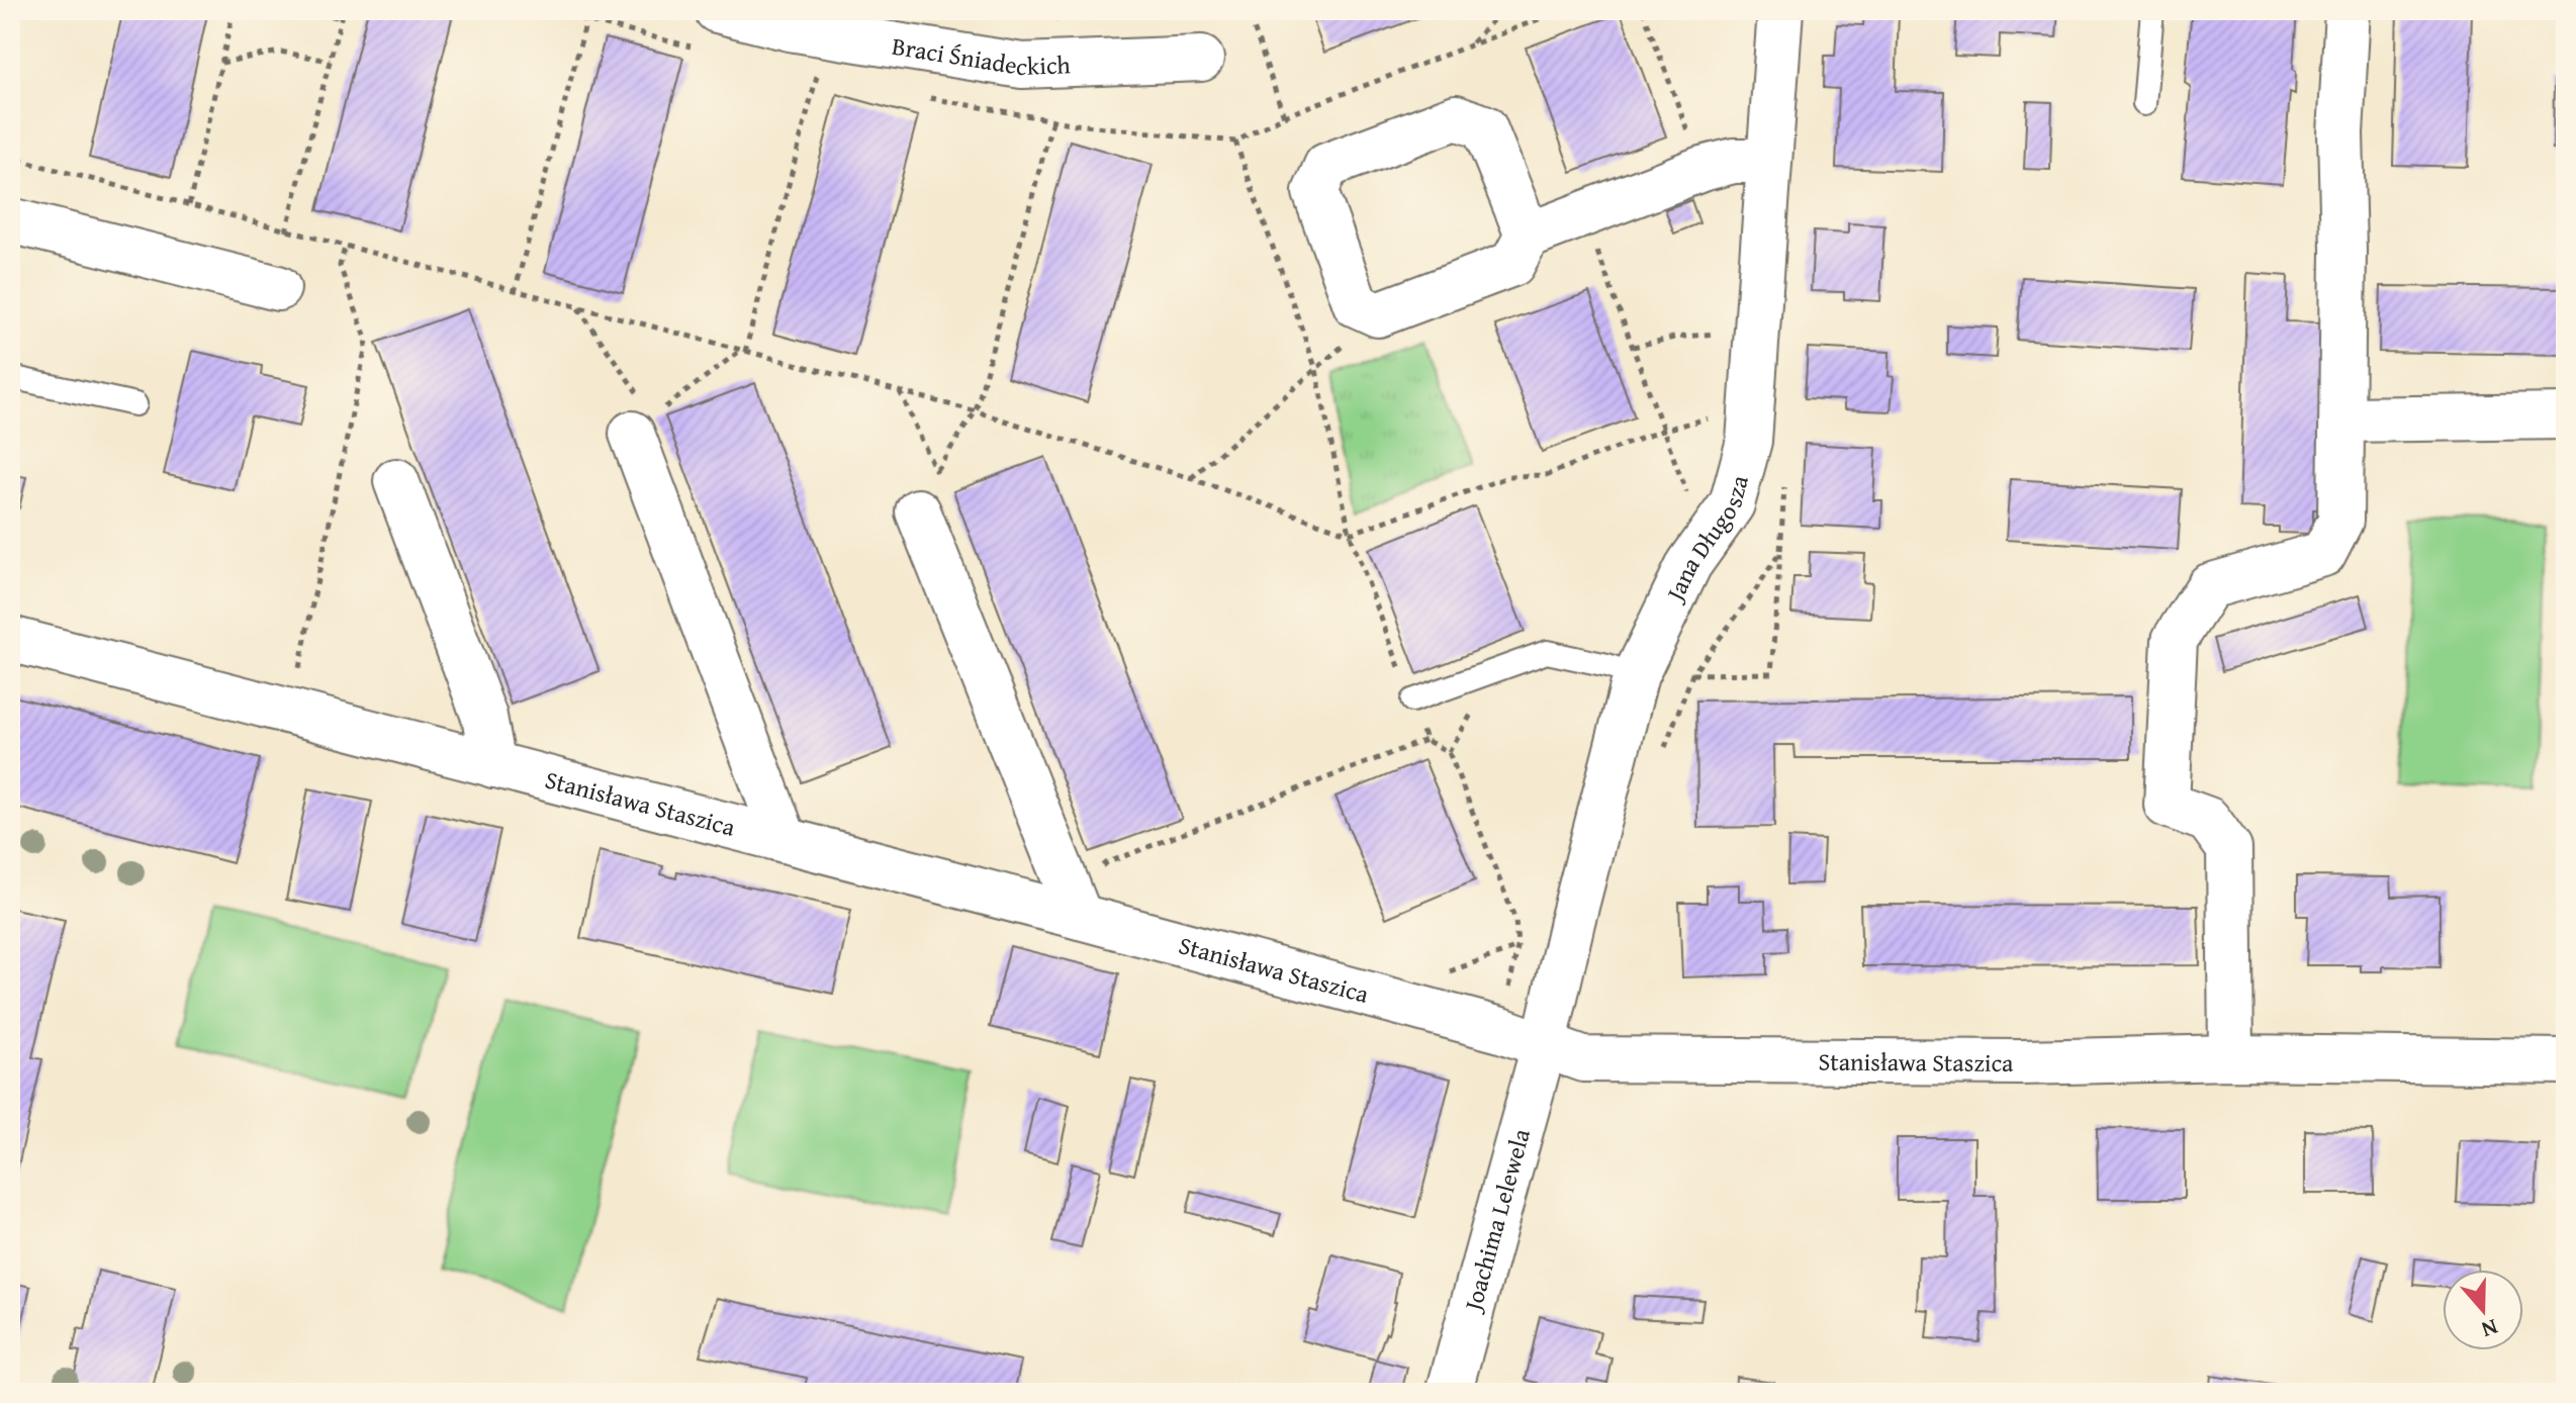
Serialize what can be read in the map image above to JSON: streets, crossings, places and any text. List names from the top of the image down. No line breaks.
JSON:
{"streets":{"street":["Braci Śniadeckich","Jana Długosza","Stanisława Staszica","Joachima Lelewela"]},"crossings":[["Jana Długosza","Stanisława Staszica"],["Jana Długosza","Joachima Lelewela"],["Stanisława Staszica","Joachima Lelewela"]],"north":"bottom"}
